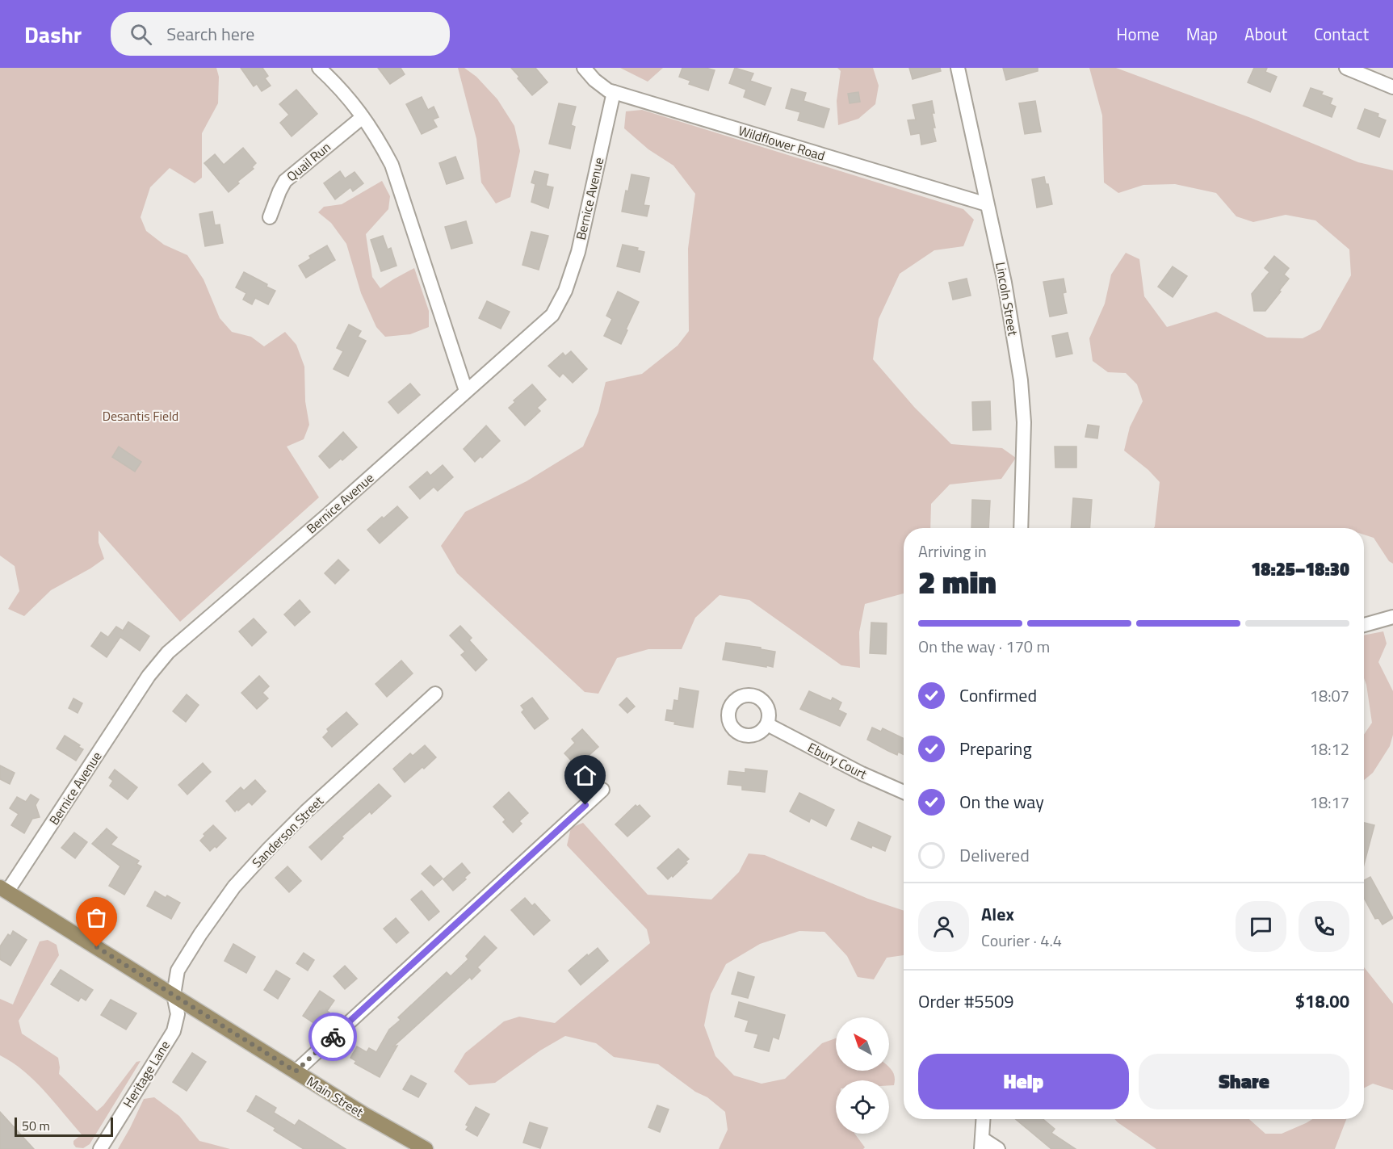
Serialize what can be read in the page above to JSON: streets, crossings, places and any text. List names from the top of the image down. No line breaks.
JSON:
{"streets":{"main road":["Main Street"],"street":["Wildflower Road","Quail Run","Bernice Avenue","Lincoln Street","Ebury Court","Sanderson Street","Heritage Lane"]},"crossings":[["Wildflower Road","Bernice Avenue"],["Wildflower Road","Lincoln Street"],["Bernice Avenue","Main Street"],["Sanderson Street","Heritage Lane"],["Sanderson Street","Main Street"],["Heritage Lane","Main Street"]],"parks":["Desantis Field"],"scale_bar":"50 m","north":"top left","page":{"header":"Dashr","search":"Search here","nav":["Home","Map","About","Contact"],"heading":["2 min","Arriving in","18:25–18:30"],"panel":["Alex","Courier · 4.4","Order #5509","$18.00"],"bar":"On the way · 170 m","list":[["Confirmed","18:07"],["Preparing","18:12"],["On the way","18:17"],"Delivered"],"buttons":["Help","Share"],"scale":"50 m"}}
